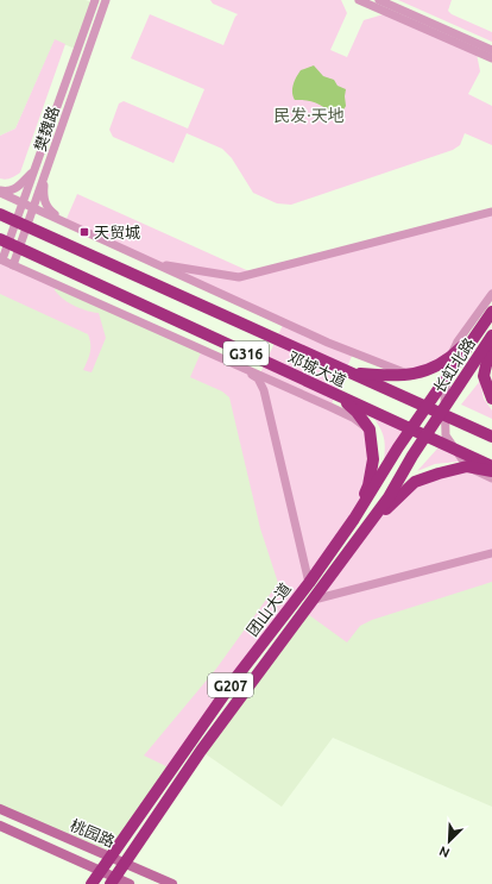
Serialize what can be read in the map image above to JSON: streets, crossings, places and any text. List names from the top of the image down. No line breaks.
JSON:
{"streets":{"highway":["G316","长虹北路","邓城大道","团山大道","G207"],"main road":["桃园路"],"street":["樊魏路"]},"crossings":[["樊魏路","邓城大道"],["长虹北路","邓城大道"],["长虹北路","团山大道"],["邓城大道","团山大道"],["团山大道","桃园路"]],"districts":["民发·天地"],"places":{"transit":["天贸城"]},"north":"bottom left"}
